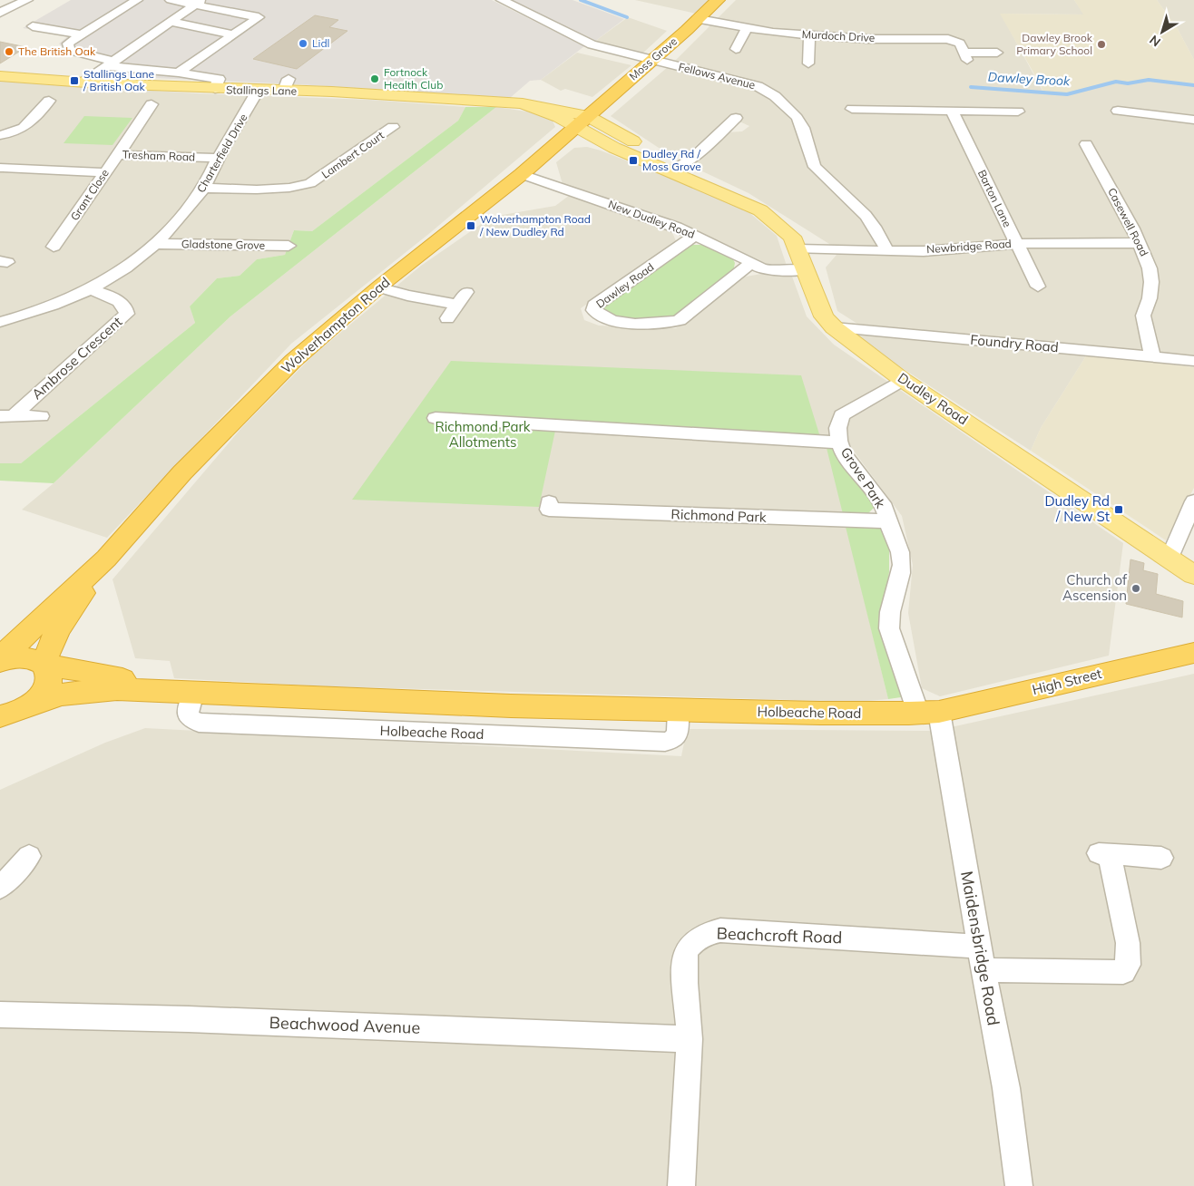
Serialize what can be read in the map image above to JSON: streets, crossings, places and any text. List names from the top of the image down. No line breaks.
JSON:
{"streets":{"highway":["Moss Grove","Wolverhampton Road","High Street","Holbeache Road"],"main road":["Stallings Lane","Dudley Road"],"street":["Murdoch Drive","Fellows Avenue","Charterfield Drive","Lambert Court","Tresham Road","Grant Close","Barton Lane","New Dudley Road","Casewell Road","Gladstone Grove","Newbridge Road","Dawley Road","Foundry Road","Ambrose Crescent","Grove Park","Richmond Park","Beachcroft Road","Maidensbridge Road","Beachwood Avenue"]},"crossings":[["Murdoch Drive","Moss Grove"],["Moss Grove","Fellows Avenue"],["Moss Grove","Stallings Lane"],["Moss Grove","Wolverhampton Road"],["Moss Grove","Dudley Road"],["Fellows Avenue","Newbridge Road"],["Stallings Lane","Charterfield Drive"],["Stallings Lane","Wolverhampton Road"],["Stallings Lane","Dudley Road"],["Charterfield Drive","Lambert Court"],["Charterfield Drive","Tresham Road"],["Charterfield Drive","Gladstone Grove"],["Charterfield Drive","Ambrose Crescent"],["Tresham Road","Grant Close"],["Barton Lane","Newbridge Road"],["New Dudley Road","Dawley Road"],["New Dudley Road","Wolverhampton Road"],["New Dudley Road","Dudley Road"],["Casewell Road","Newbridge Road"],["Casewell Road","Foundry Road"],["Newbridge Road","Dudley Road"],["Wolverhampton Road","Dudley Road"],["Wolverhampton Road","Holbeache Road"],["Foundry Road","Dudley Road"],["Dudley Road","Grove Park"],["Grove Park","Richmond Park"],["Grove Park","High Street"],["Grove Park","Holbeache Road"],["Grove Park","Maidensbridge Road"],["High Street","Holbeache Road"],["High Street","Maidensbridge Road"],["Holbeache Road","Maidensbridge Road"],["Beachcroft Road","Maidensbridge Road"],["Beachcroft Road","Beachwood Avenue"]],"water":["Dawley Brook"],"parks":["Richmond Park Allotments"],"places":{"other":["Lidl","Dawley Brook Primary School","The British Oak","Fortnock Health Club","Church of Ascension"],"transit":["Stallings Lane / British Oak","Dudley Rd / Moss Grove","Wolverhampton Road / New Dudley Rd","Dudley Rd / New St"]},"north":"bottom left"}
